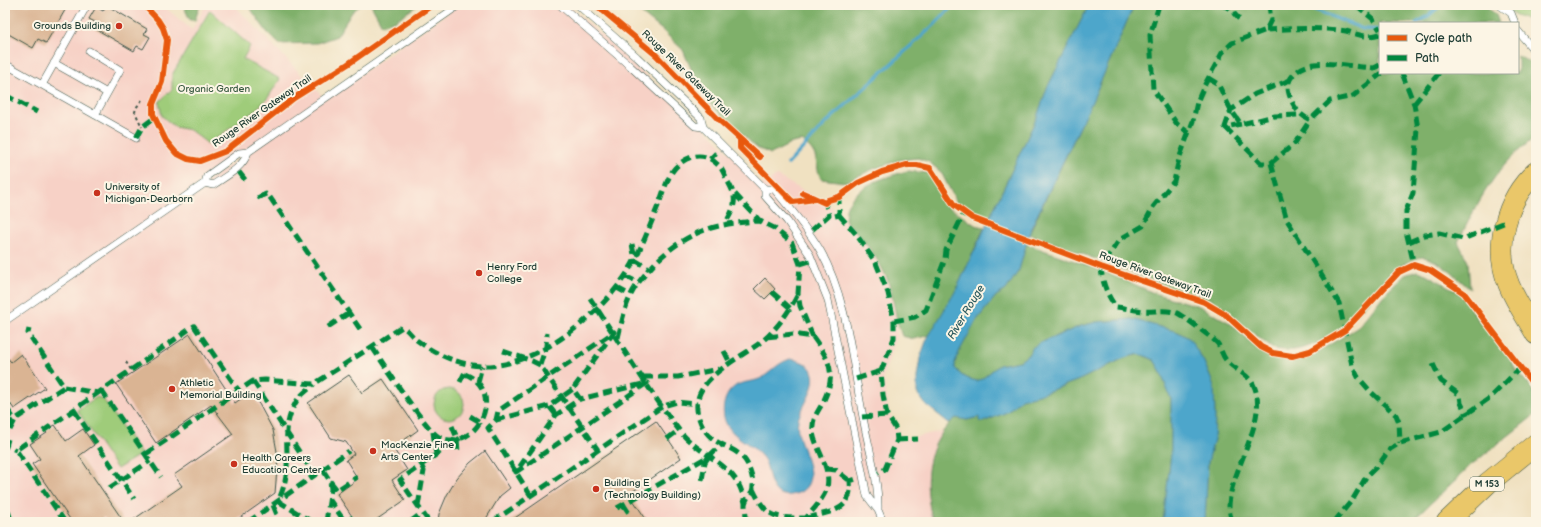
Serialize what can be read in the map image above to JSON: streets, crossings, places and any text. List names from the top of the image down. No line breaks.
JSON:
{"streets":{"main road":["M 153"],"cycle path":["Rouge River Gateway Trail"]},"water":["River Rouge"],"parks":["Organic Garden"],"places":["Grounds Building","University of Michigan-Dearborn","Henry Ford College","Athletic Memorial Building","MacKenzie Fine Arts Center","Health Careers Education Center","Building E (Technology Building)"],"legend":["Cycle path","Path"]}
